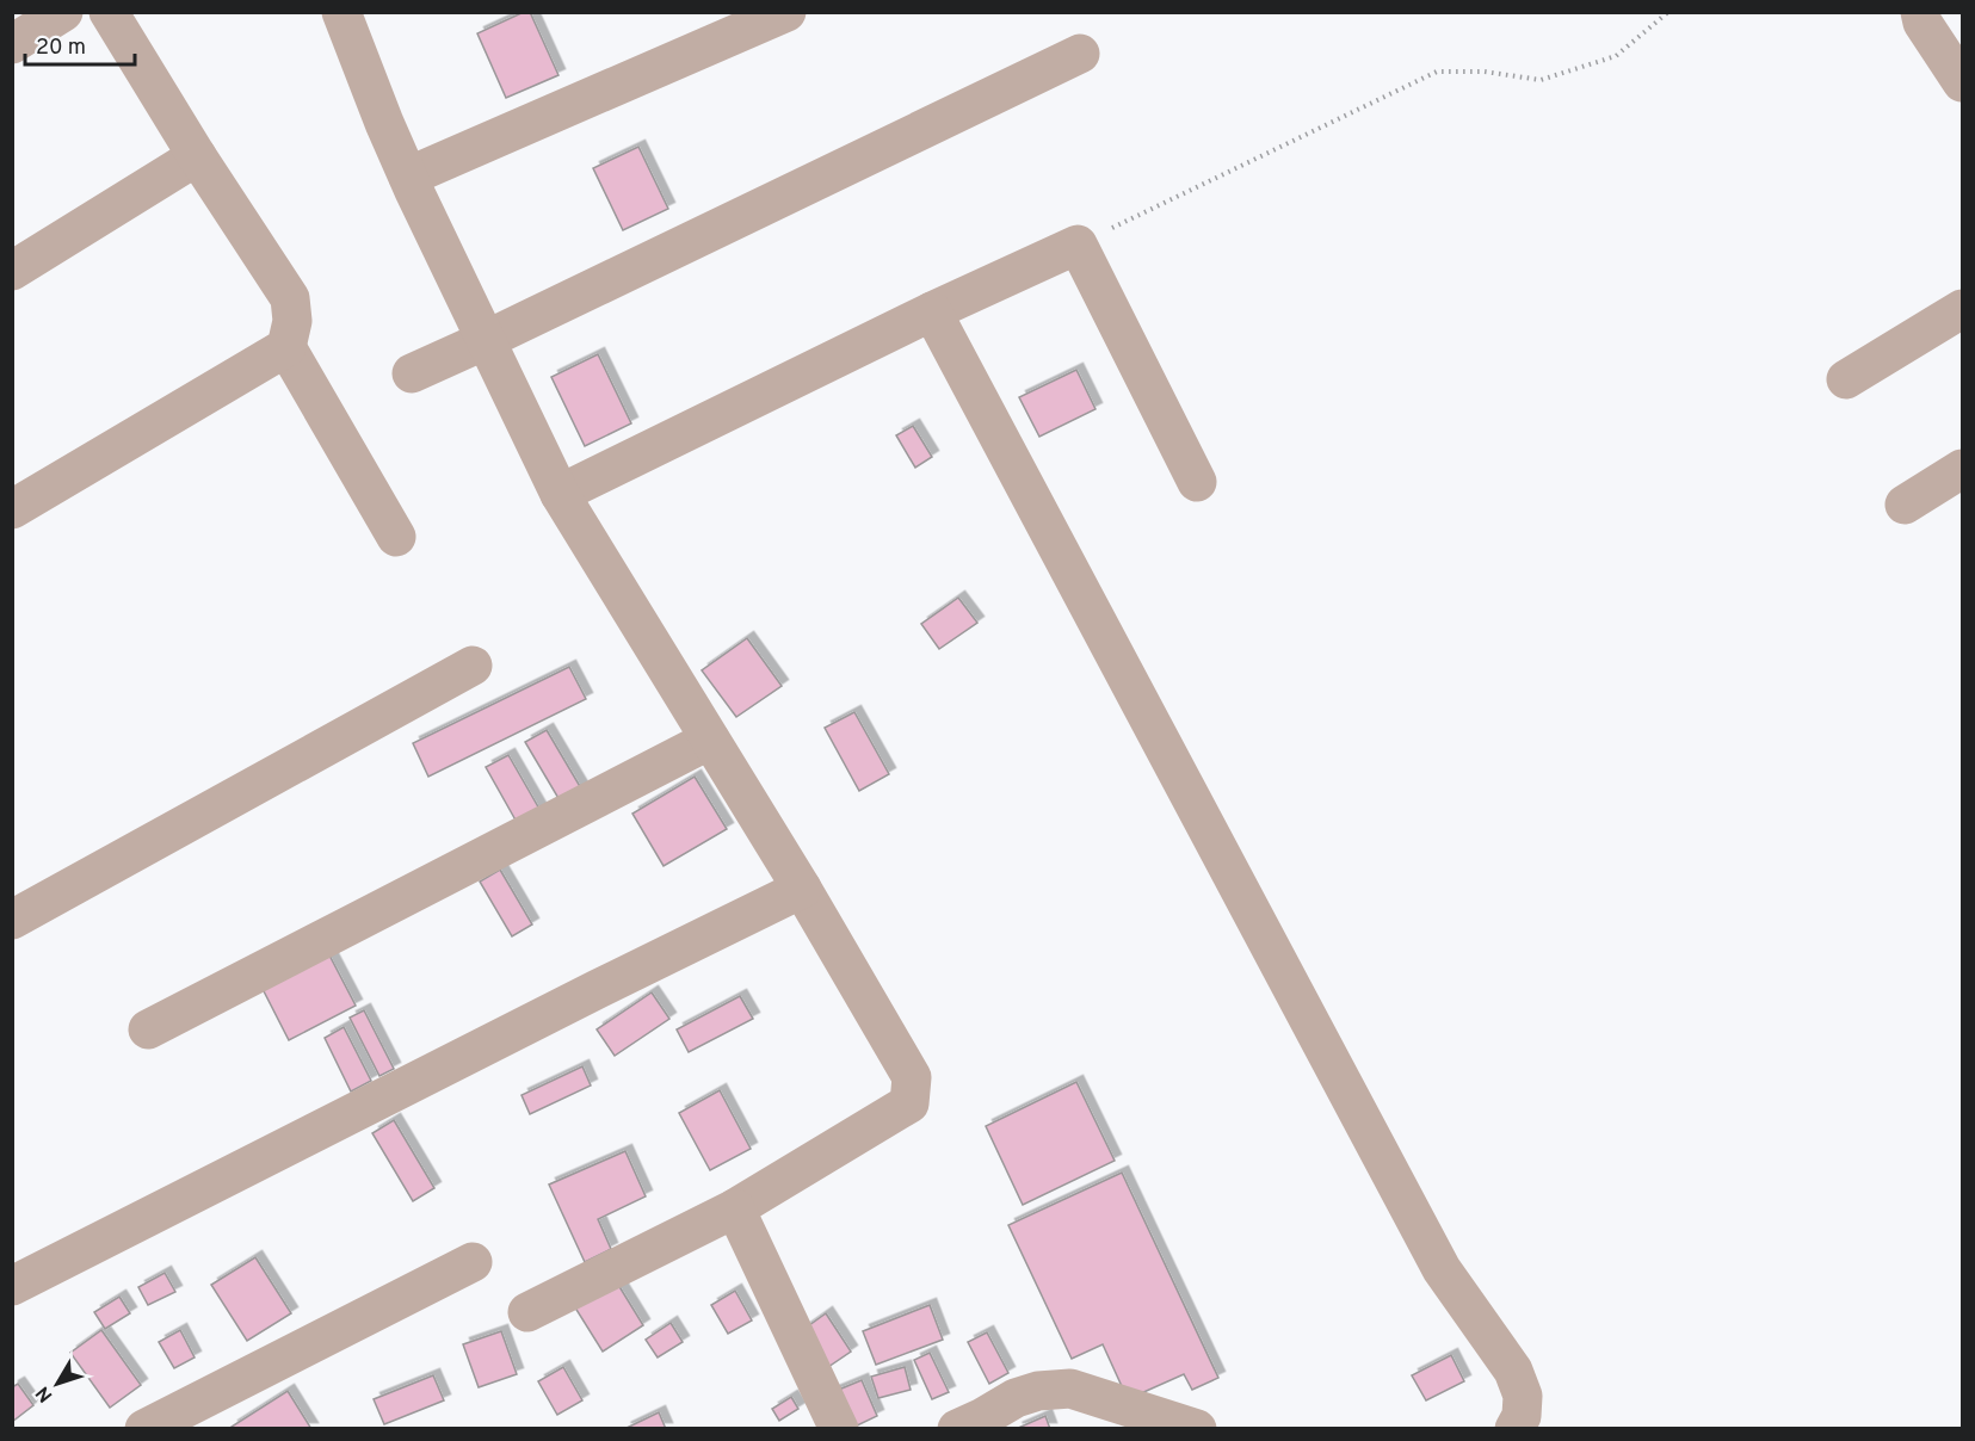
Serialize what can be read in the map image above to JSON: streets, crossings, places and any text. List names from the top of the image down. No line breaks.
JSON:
{"scale_bar":"20 m","north":"bottom left"}
